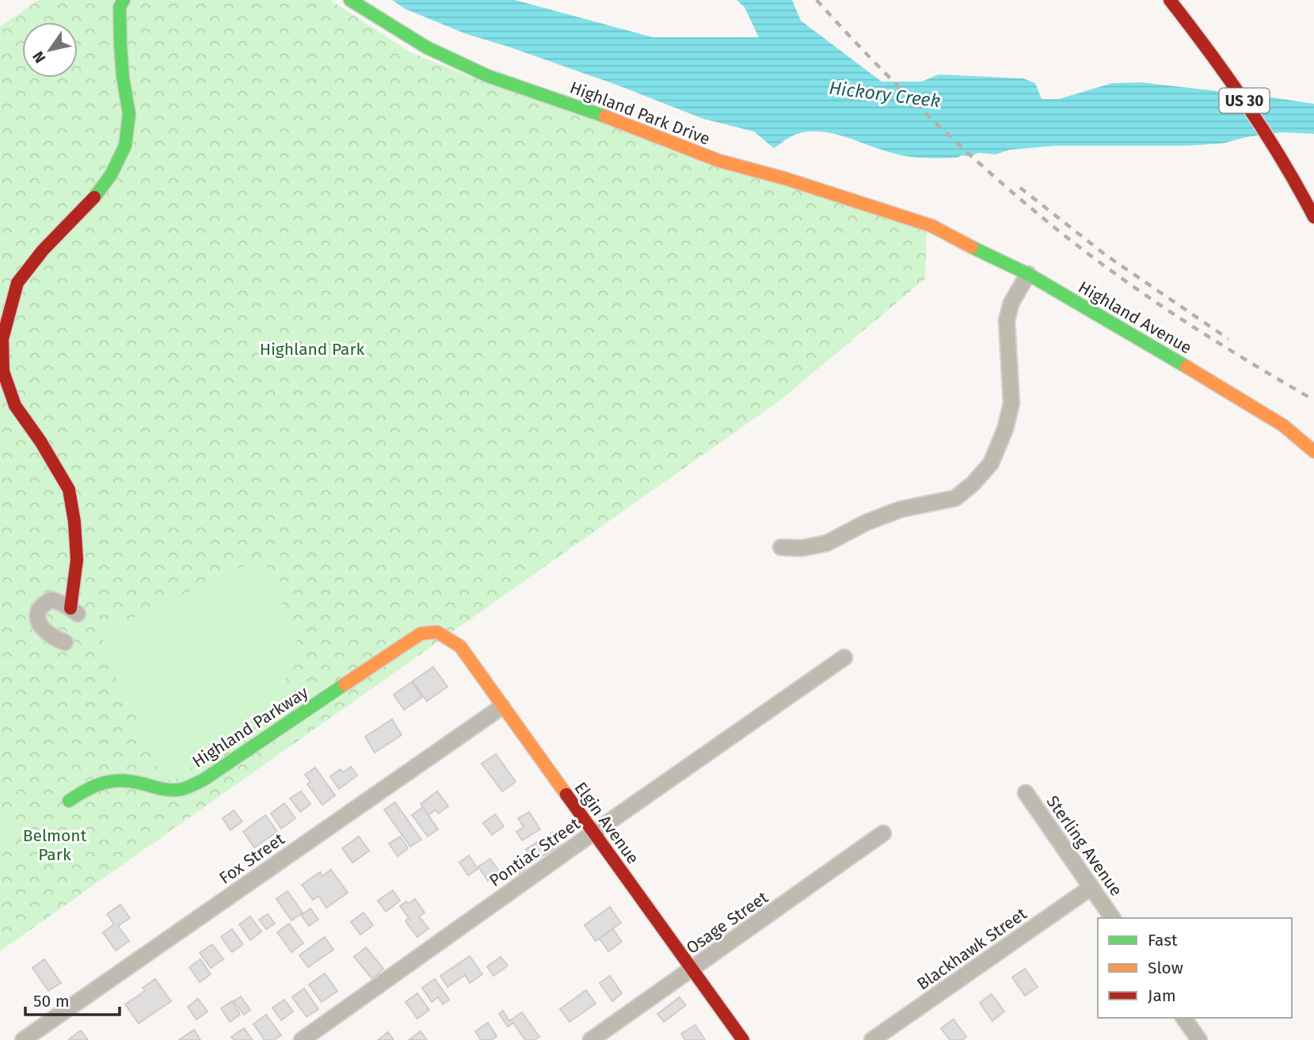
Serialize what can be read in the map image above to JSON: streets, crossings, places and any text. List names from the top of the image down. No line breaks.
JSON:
{"streets":{"street":["US 30","Highland Park Drive","Highland Avenue","Highland Parkway","Elgin Avenue","Sterling Avenue","Pontiac Street","Fox Street","Osage Street","Blackhawk Street"]},"crossings":[["Highland Park Drive","Highland Avenue"],["Highland Parkway","Elgin Avenue"],["Elgin Avenue","Pontiac Street"],["Elgin Avenue","Fox Street"],["Elgin Avenue","Osage Street"],["Sterling Avenue","Blackhawk Street"]],"water":["Hickory Creek"],"parks":["Highland Park","Belmont Park"],"legend":["Fast","Slow","Jam"],"scale_bar":"50 m","north":"bottom left"}
